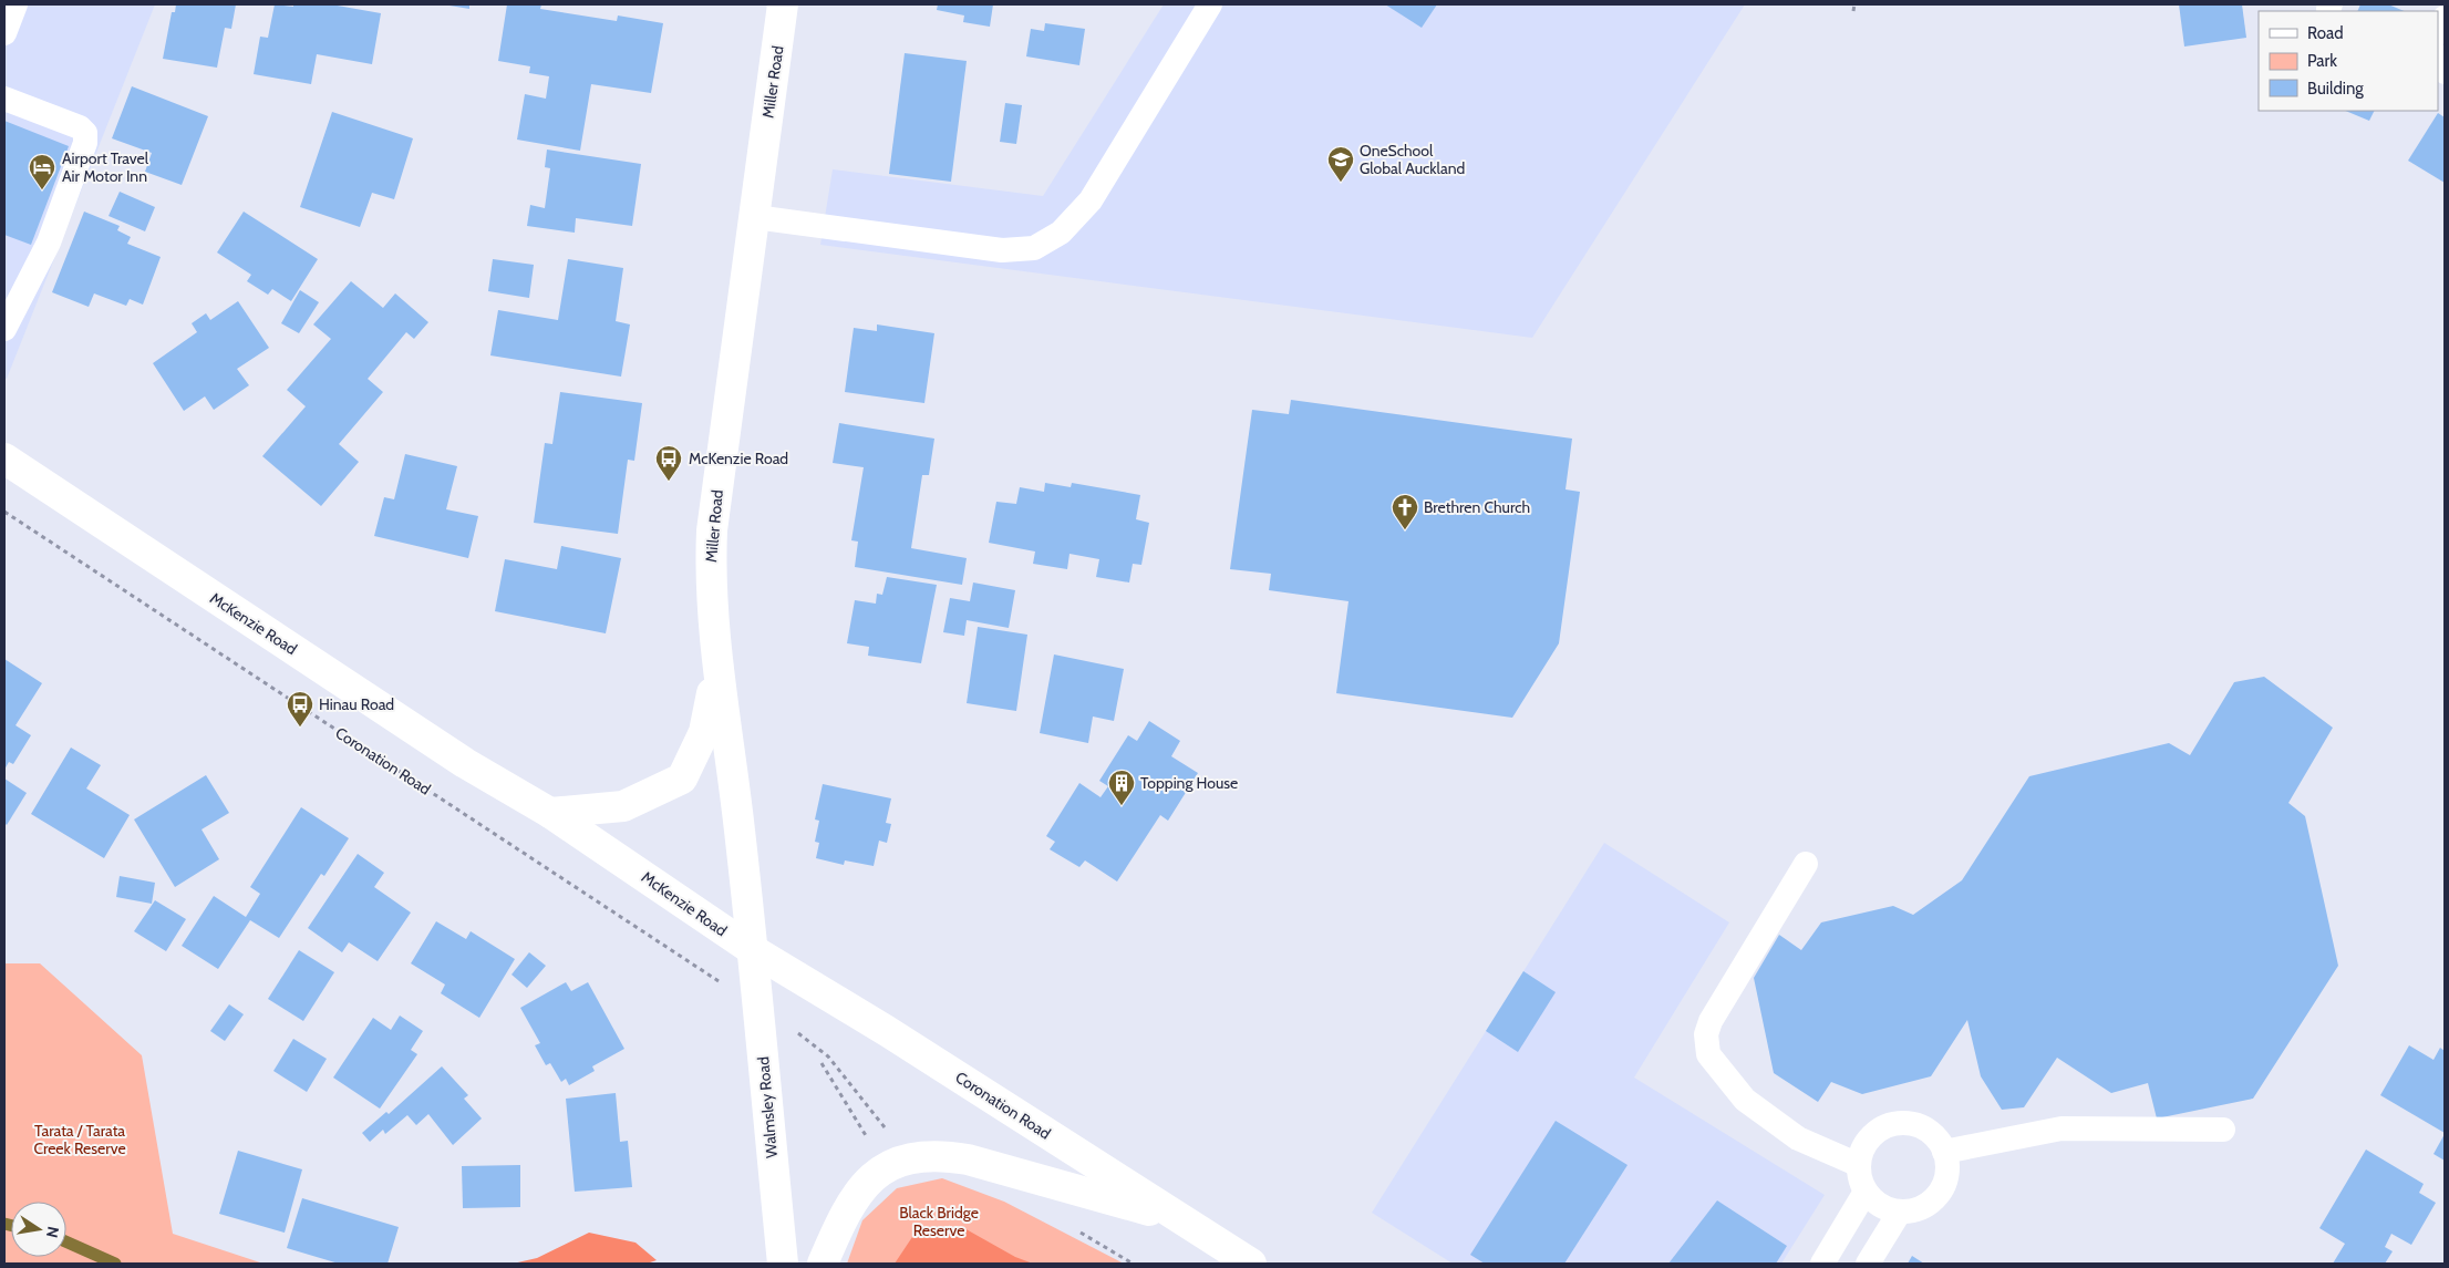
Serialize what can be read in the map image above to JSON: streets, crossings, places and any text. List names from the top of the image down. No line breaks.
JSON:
{"streets":{"main road":["Miller Road","McKenzie Road","Coronation Road","Walmsley Road"]},"crossings":[["Miller Road","McKenzie Road"],["Miller Road","Coronation Road"],["Miller Road","Walmsley Road"],["McKenzie Road","Coronation Road"],["McKenzie Road","Walmsley Road"],["Coronation Road","Walmsley Road"]],"parks":["Tarata / Tarata Creek Reserve","Black Bridge Reserve"],"places":{"school or university":["OneSchool Global Auckland"],"hotel":["Airport Travel Air Motor Inn"],"bus stop":["McKenzie Road","Hinau Road"],"church":["Brethren Church"],"building":["Topping House"]},"legend":["Road","Park","Building"],"north":"right"}
